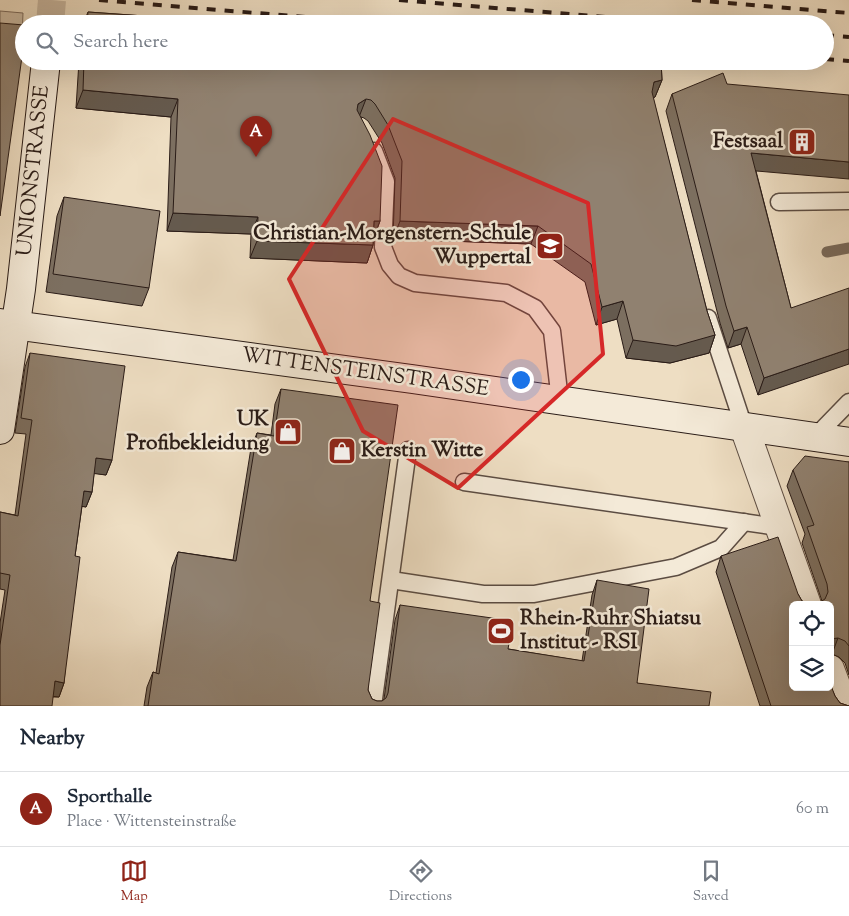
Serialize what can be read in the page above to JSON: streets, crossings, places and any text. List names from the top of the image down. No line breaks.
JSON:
{"streets":{"street":["UNIONSTRASSE","WITTENSTEINSTRASSE"]},"crossings":[["UNIONSTRASSE","WITTENSTEINSTRASSE"]],"places":{"building":["Festsaal"],"school or university":["Christian-Morgenstern-Schule Wuppertal"],"shop":["UK Profibekleidung","Kerstin Witte"],"sports":["Rhein-Ruhr Shiatsu Institut - RSI"]},"page":{"search":"Search here","pins":"A","heading":"Nearby","list":[{"mark":"A","name":"Sporthalle","note":"Place · Wittensteinstraße","value":"60 m"}],"nav":["Map","Directions","Saved"]}}
